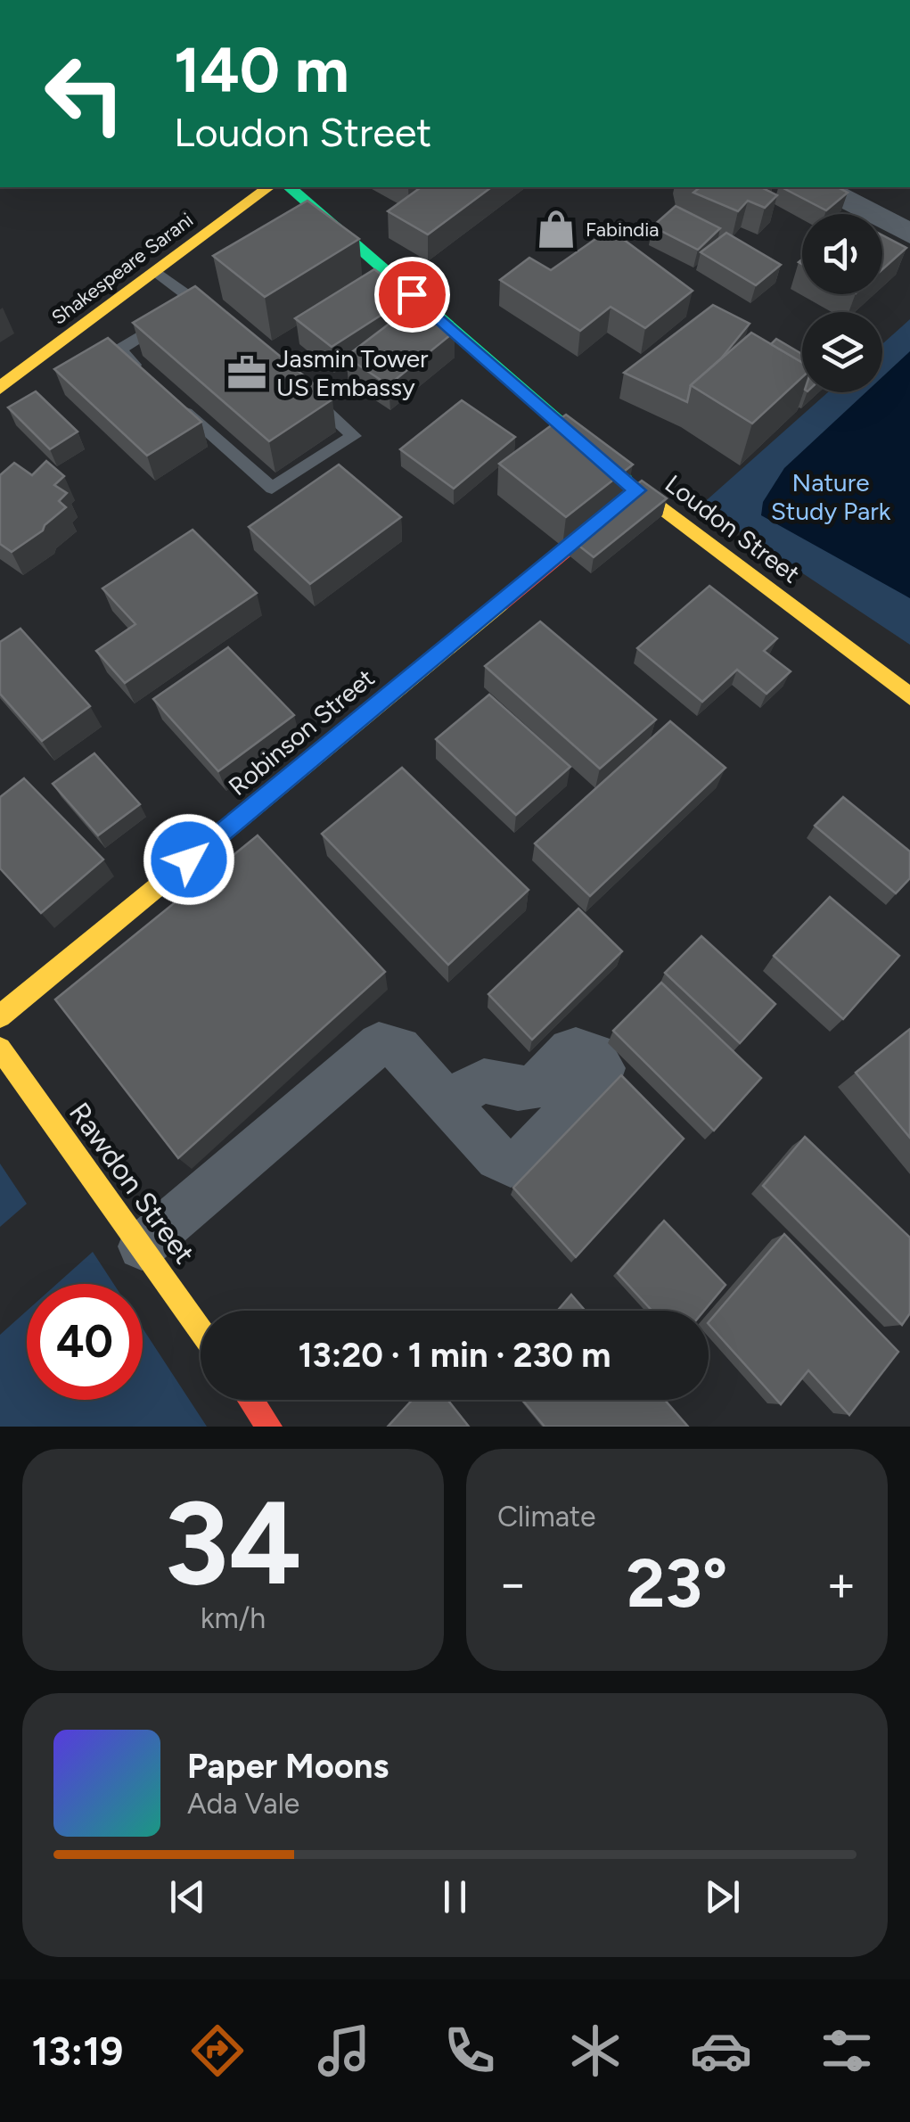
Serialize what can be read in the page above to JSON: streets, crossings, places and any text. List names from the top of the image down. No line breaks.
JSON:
{"streets":{"main road":["Shakespeare Sarani","Loudon Street","Robinson Street","Rawdon Street"]},"crossings":[["Loudon Street","Robinson Street"]],"parks":["Nature Study Park"],"places":{"shop":["Fabindia"],"office":["Jasmin Tower US Embassy"]},"page":{"turn":["140 m","Loudon Street"],"limit":"40","trip":"13:20 · 1 min · 230 m","tile":[["34","km/h"],"Climate"],"heat":["−","23°","+"],"song":["Paper Moons","Ada Vale"],"tabs":"13:19"}}
